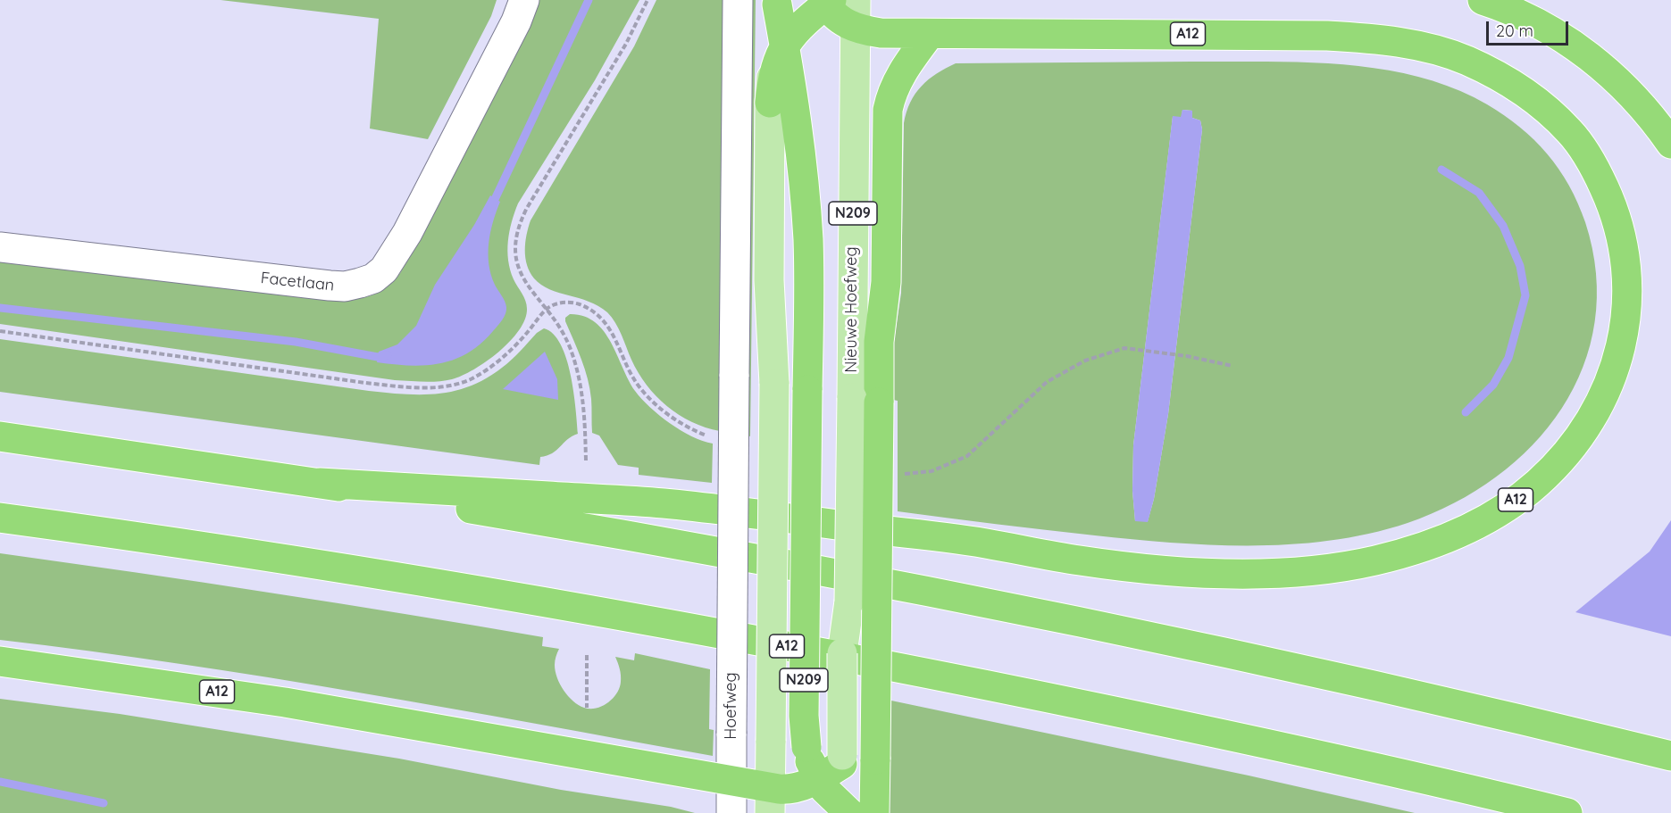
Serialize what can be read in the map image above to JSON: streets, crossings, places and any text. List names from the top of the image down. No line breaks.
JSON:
{"streets":{"highway":["A12","N209"],"main road":["Nieuwe Hoefweg"],"street":["Facetlaan","Hoefweg"]},"crossings":[["A12","N209"],["A12","Nieuwe Hoefweg"],["A12","Hoefweg"],["N209","Nieuwe Hoefweg"]],"scale_bar":"20 m"}
